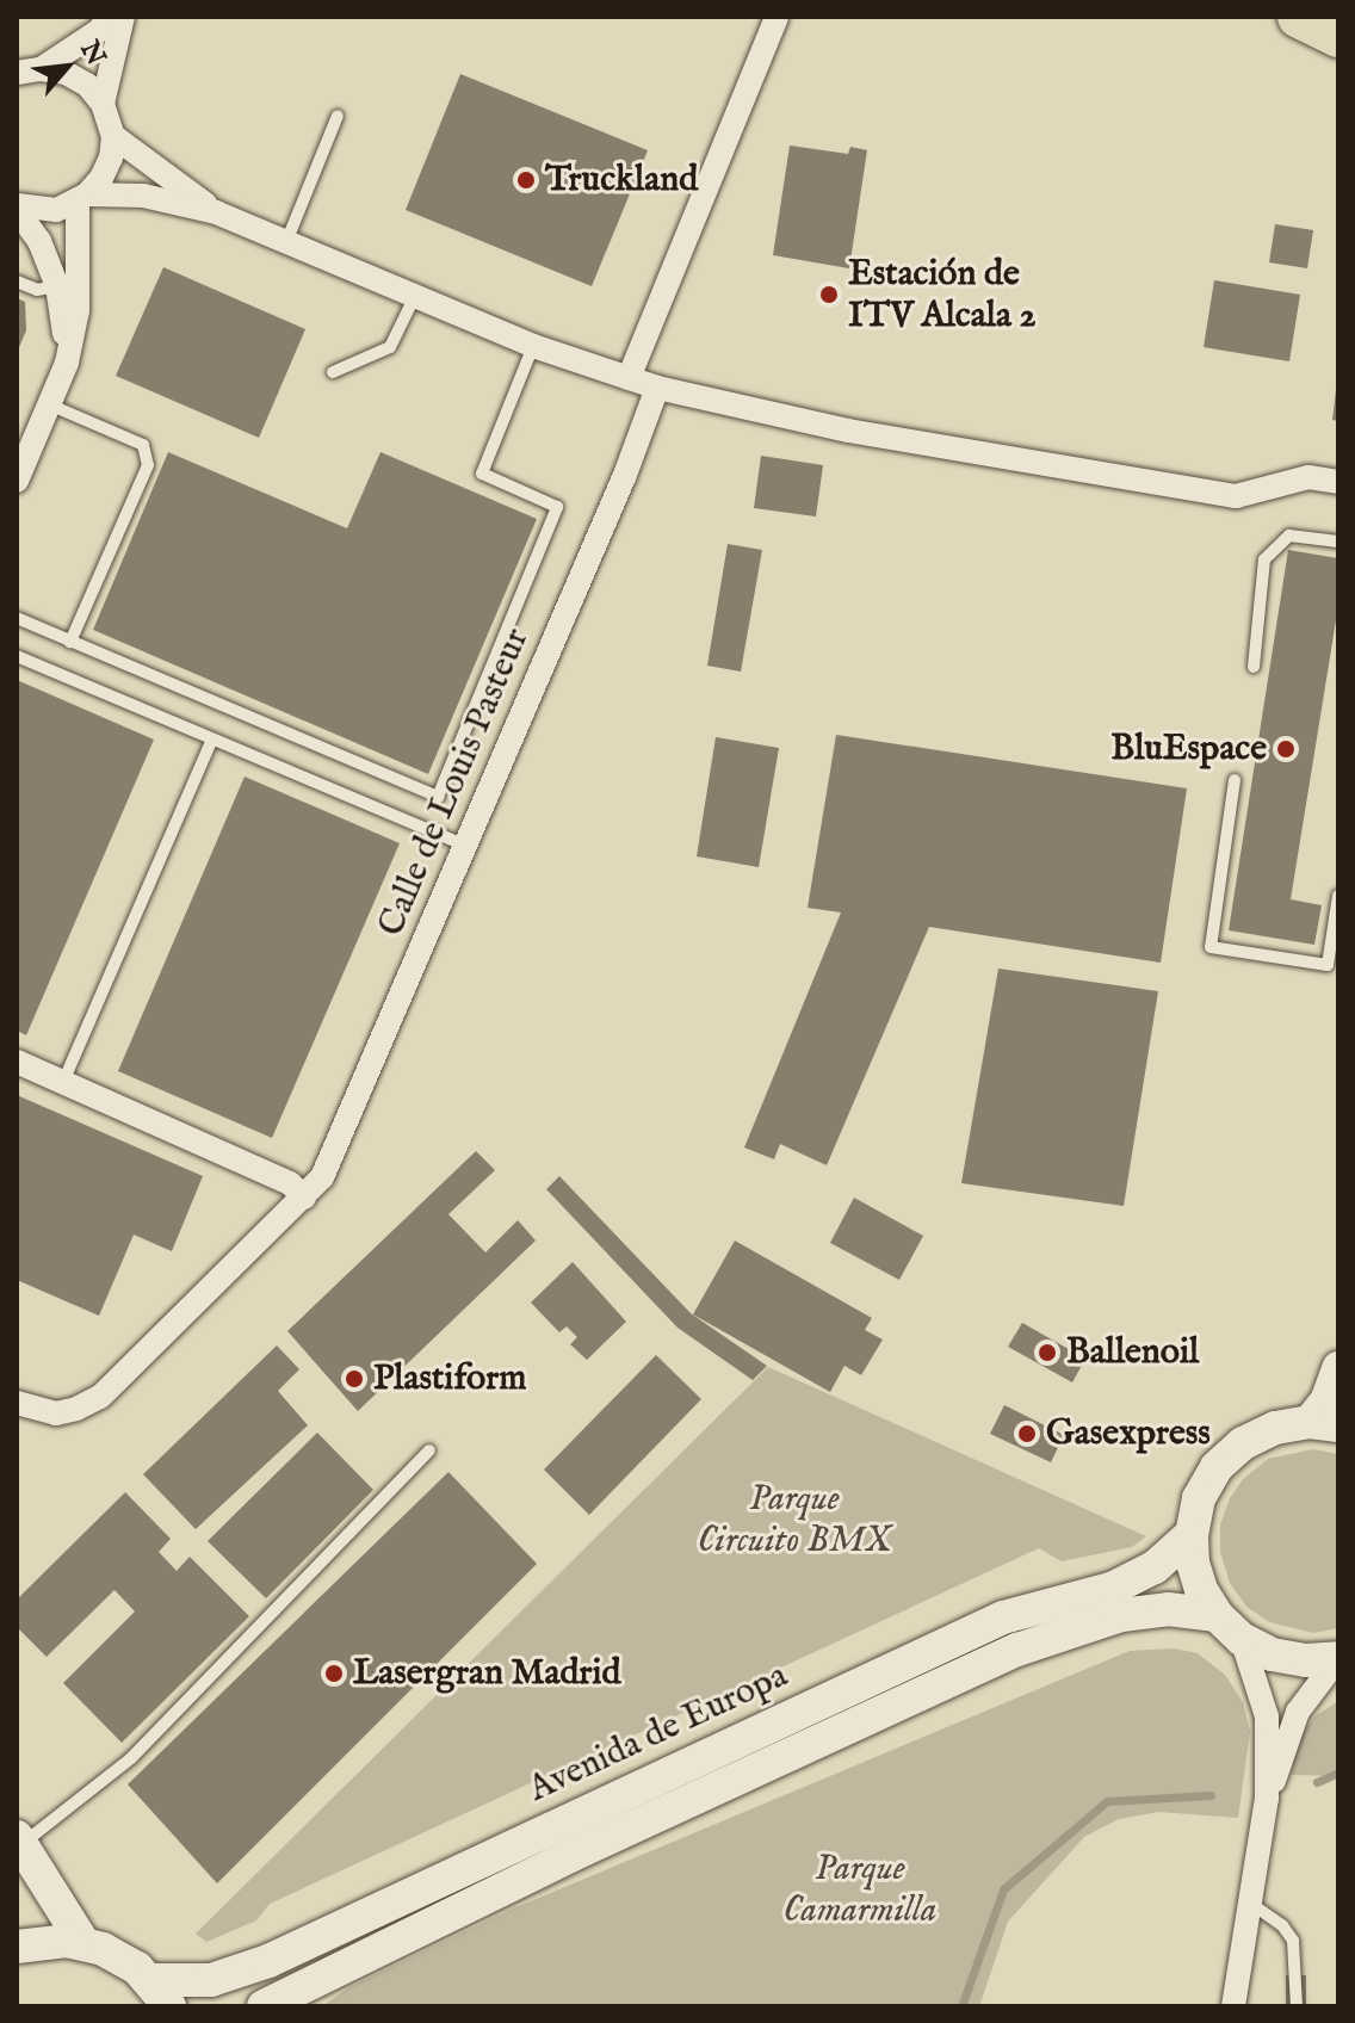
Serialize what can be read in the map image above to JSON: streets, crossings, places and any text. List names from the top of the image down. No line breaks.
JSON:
{"streets":{"street":["Calle de Louis Pasteur","Avenida de Europa"]},"parks":["Parque Circuito BMX","Parque Camarmilla"],"places":["Truckland","Estación de ITV Alcala 2","BluEspace","Ballenoil","Plastiform","Gasexpress","Lasergran Madrid"],"north":"top right"}
